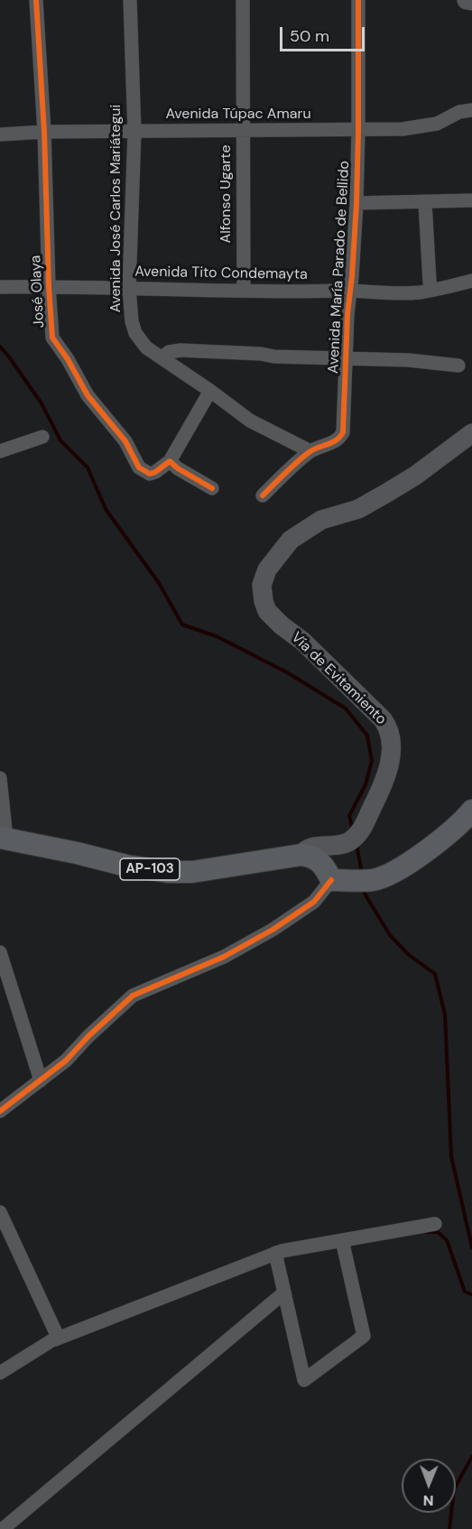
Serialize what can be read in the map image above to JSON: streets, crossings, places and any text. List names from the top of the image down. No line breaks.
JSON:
{"streets":{"main road":["Vía de Evitamiento","AP-103"],"street":["Avenida Túpac Amaru","Alfonso Ugarte","Avenida José Carlos Mariátegui","Avenida María Parado de Bellido","Avenida Tito Condemayta","José Olaya"]},"crossings":[["Avenida Túpac Amaru","Alfonso Ugarte"],["Avenida Túpac Amaru","Avenida José Carlos Mariátegui"],["Avenida Túpac Amaru","Avenida María Parado de Bellido"],["Avenida Túpac Amaru","José Olaya"],["Alfonso Ugarte","Avenida Tito Condemayta"],["Avenida José Carlos Mariátegui","Avenida María Parado de Bellido"],["Avenida José Carlos Mariátegui","Avenida Tito Condemayta"],["Avenida María Parado de Bellido","Avenida Tito Condemayta"],["Avenida Tito Condemayta","José Olaya"]],"scale_bar":"50 m","north":"bottom"}
